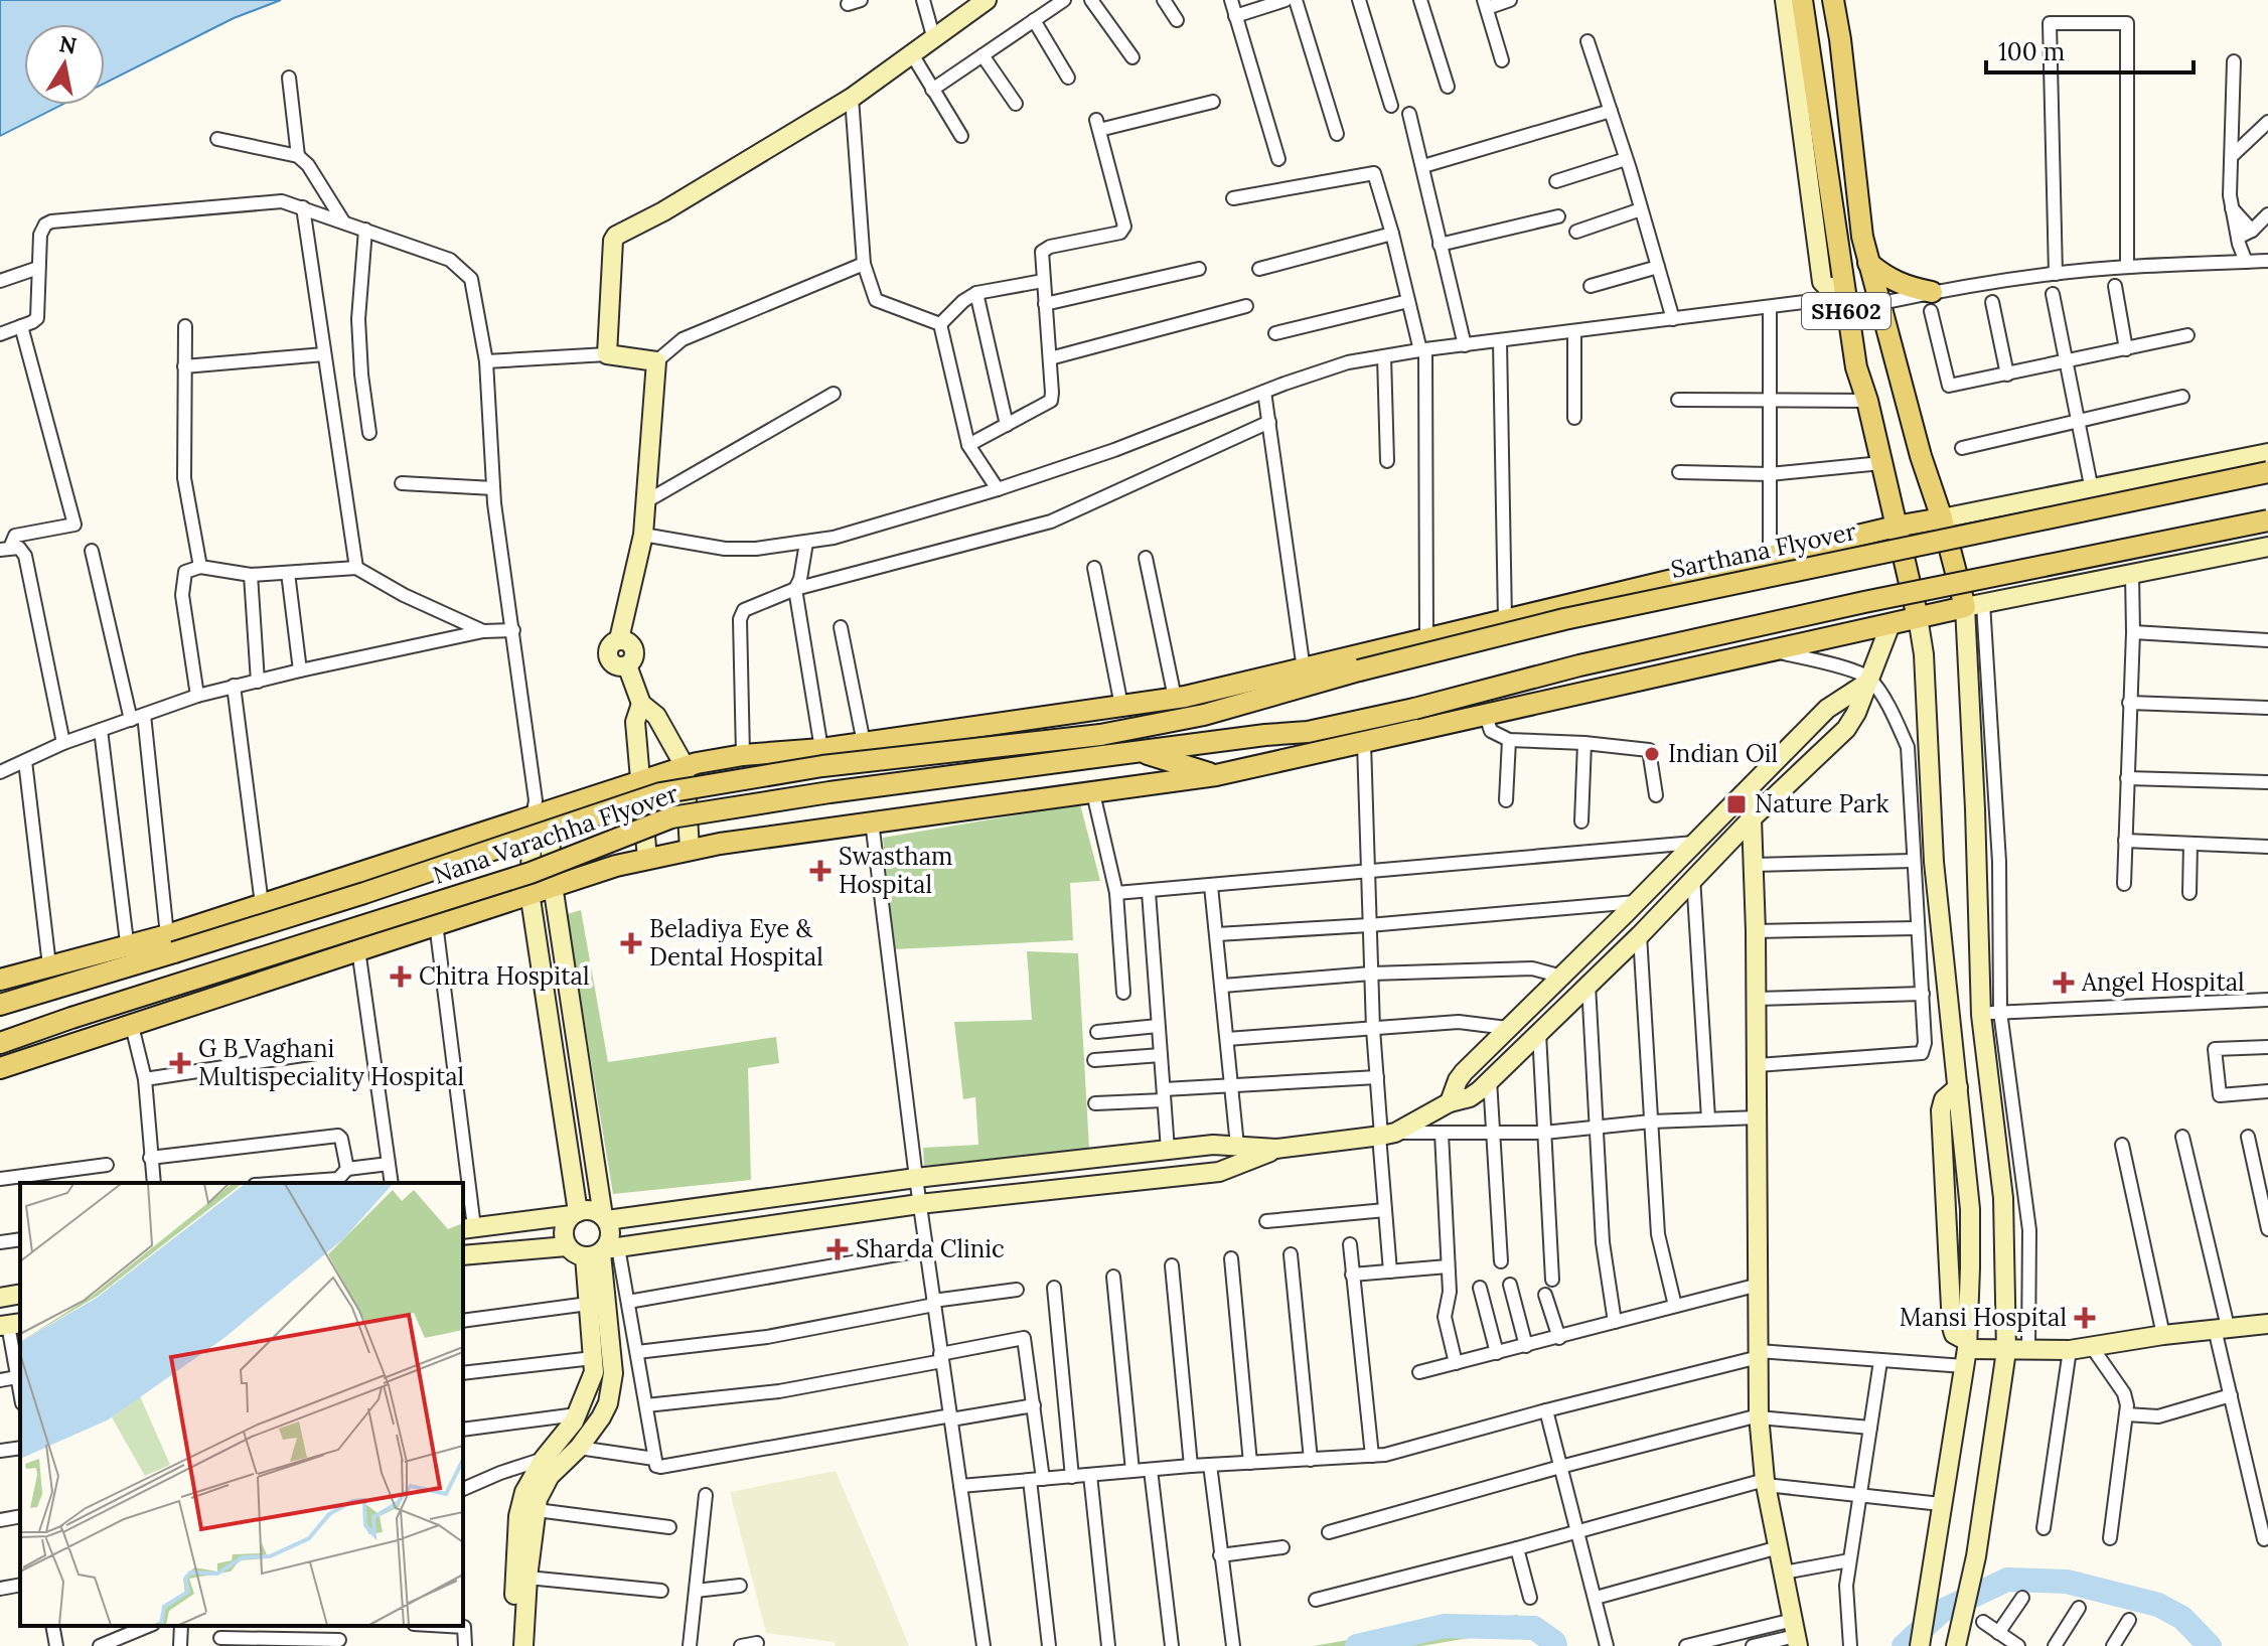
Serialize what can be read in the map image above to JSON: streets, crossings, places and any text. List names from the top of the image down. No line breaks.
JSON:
{"streets":{"main road":["SH602","Sarthana Flyover","Nana Varachha Flyover"]},"crossings":[["Sarthana Flyover","Nana Varachha Flyover"]],"places":{"other":["Indian Oil"],"transit":["Nature Park"],"health":["Swastham Hospital","Beladiya Eye & Dental Hospital","Chitra Hospital","Angel Hospital","G B Vaghani Multispeciality Hospital","Sharda Clinic","Mansi Hospital"]},"scale_bar":"100 m","north":"top"}
